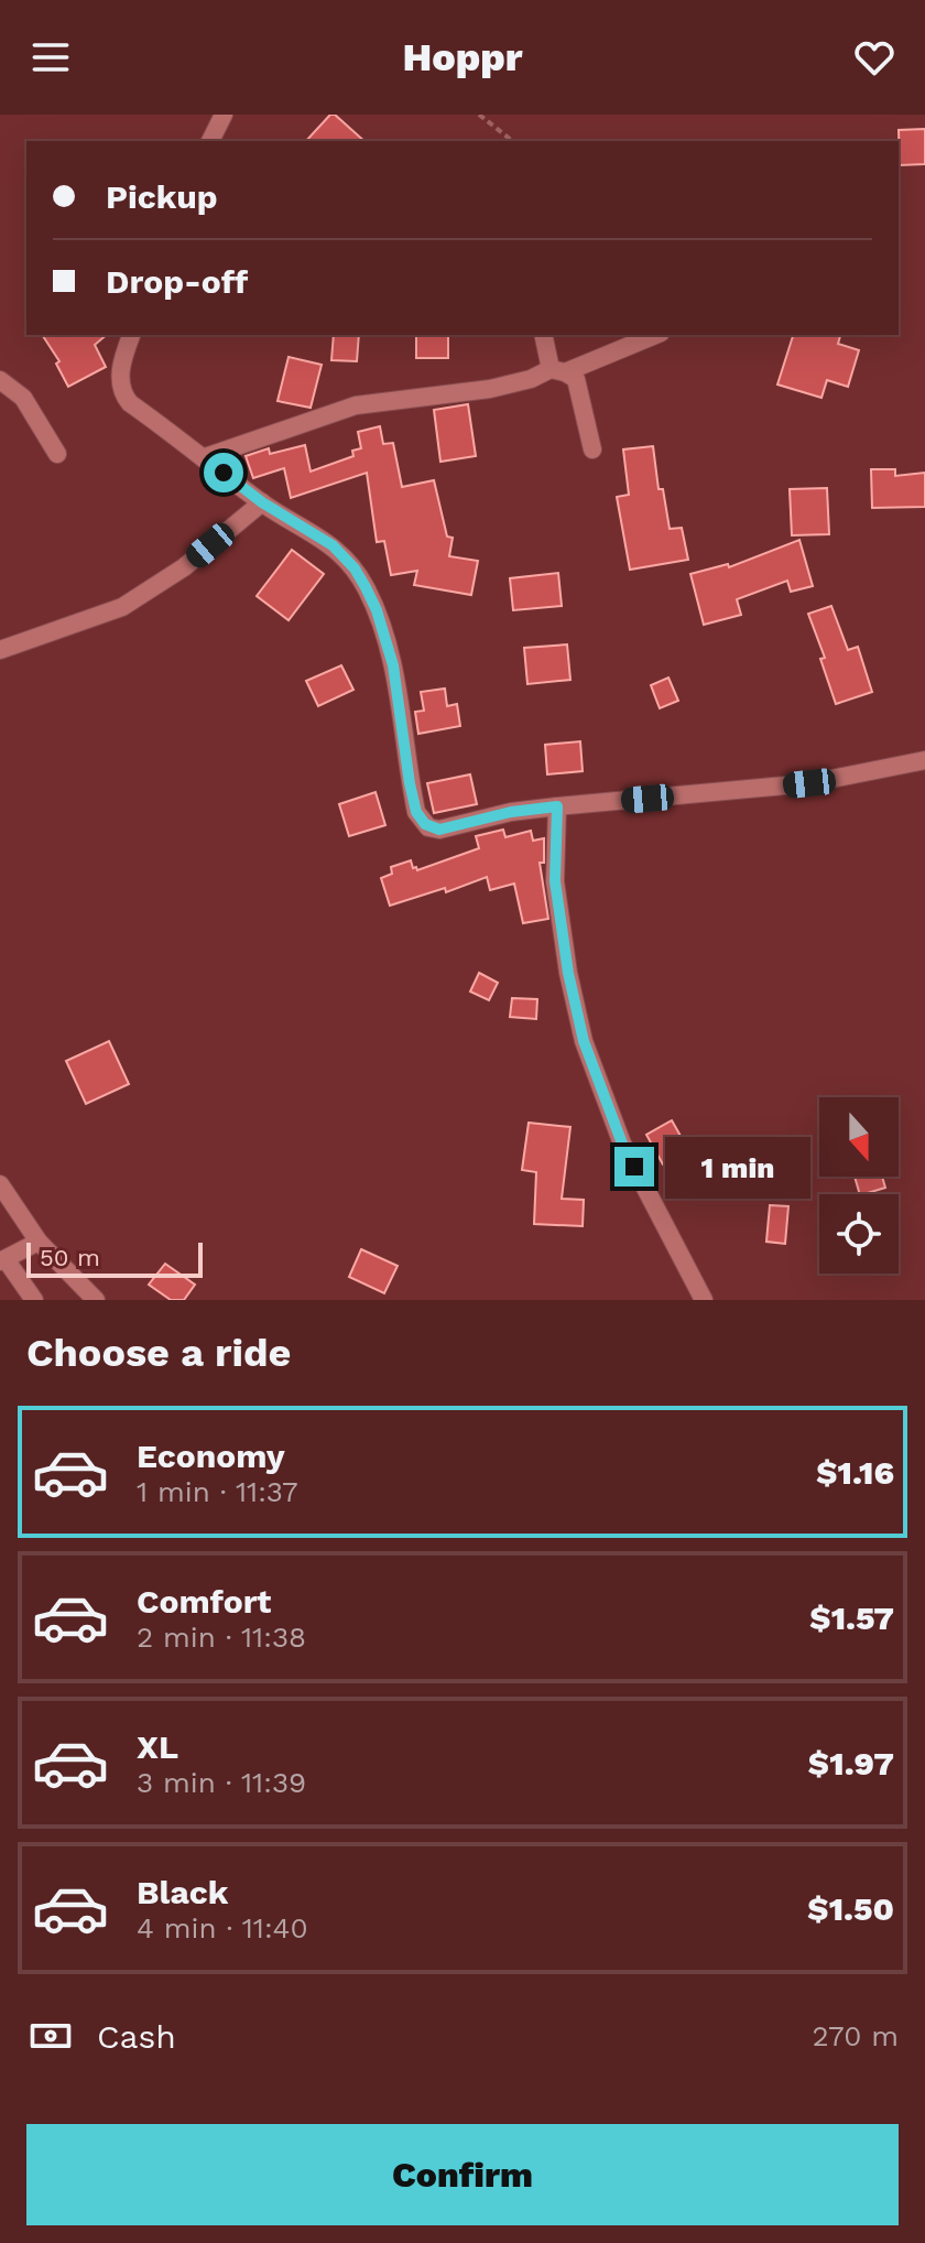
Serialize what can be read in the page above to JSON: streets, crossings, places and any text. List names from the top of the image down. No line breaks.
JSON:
{"scale_bar":"50 m","north":"bottom","page":{"header":"Hoppr","banner":["Pickup","Drop-off"],"bubble":"1 min","scale":"50 m","heading":"Choose a ride","list":[{"name":"Economy","note":"1 min · 11:37","value":"$1.16"},{"name":"Comfort","note":"2 min · 11:38","value":"$1.57"},{"name":"XL","note":"3 min · 11:39","value":"$1.97"},{"name":"Black","note":"4 min · 11:40","value":"$1.50"}],"pay":["Cash","270 m"],"buttons":"Confirm"}}
